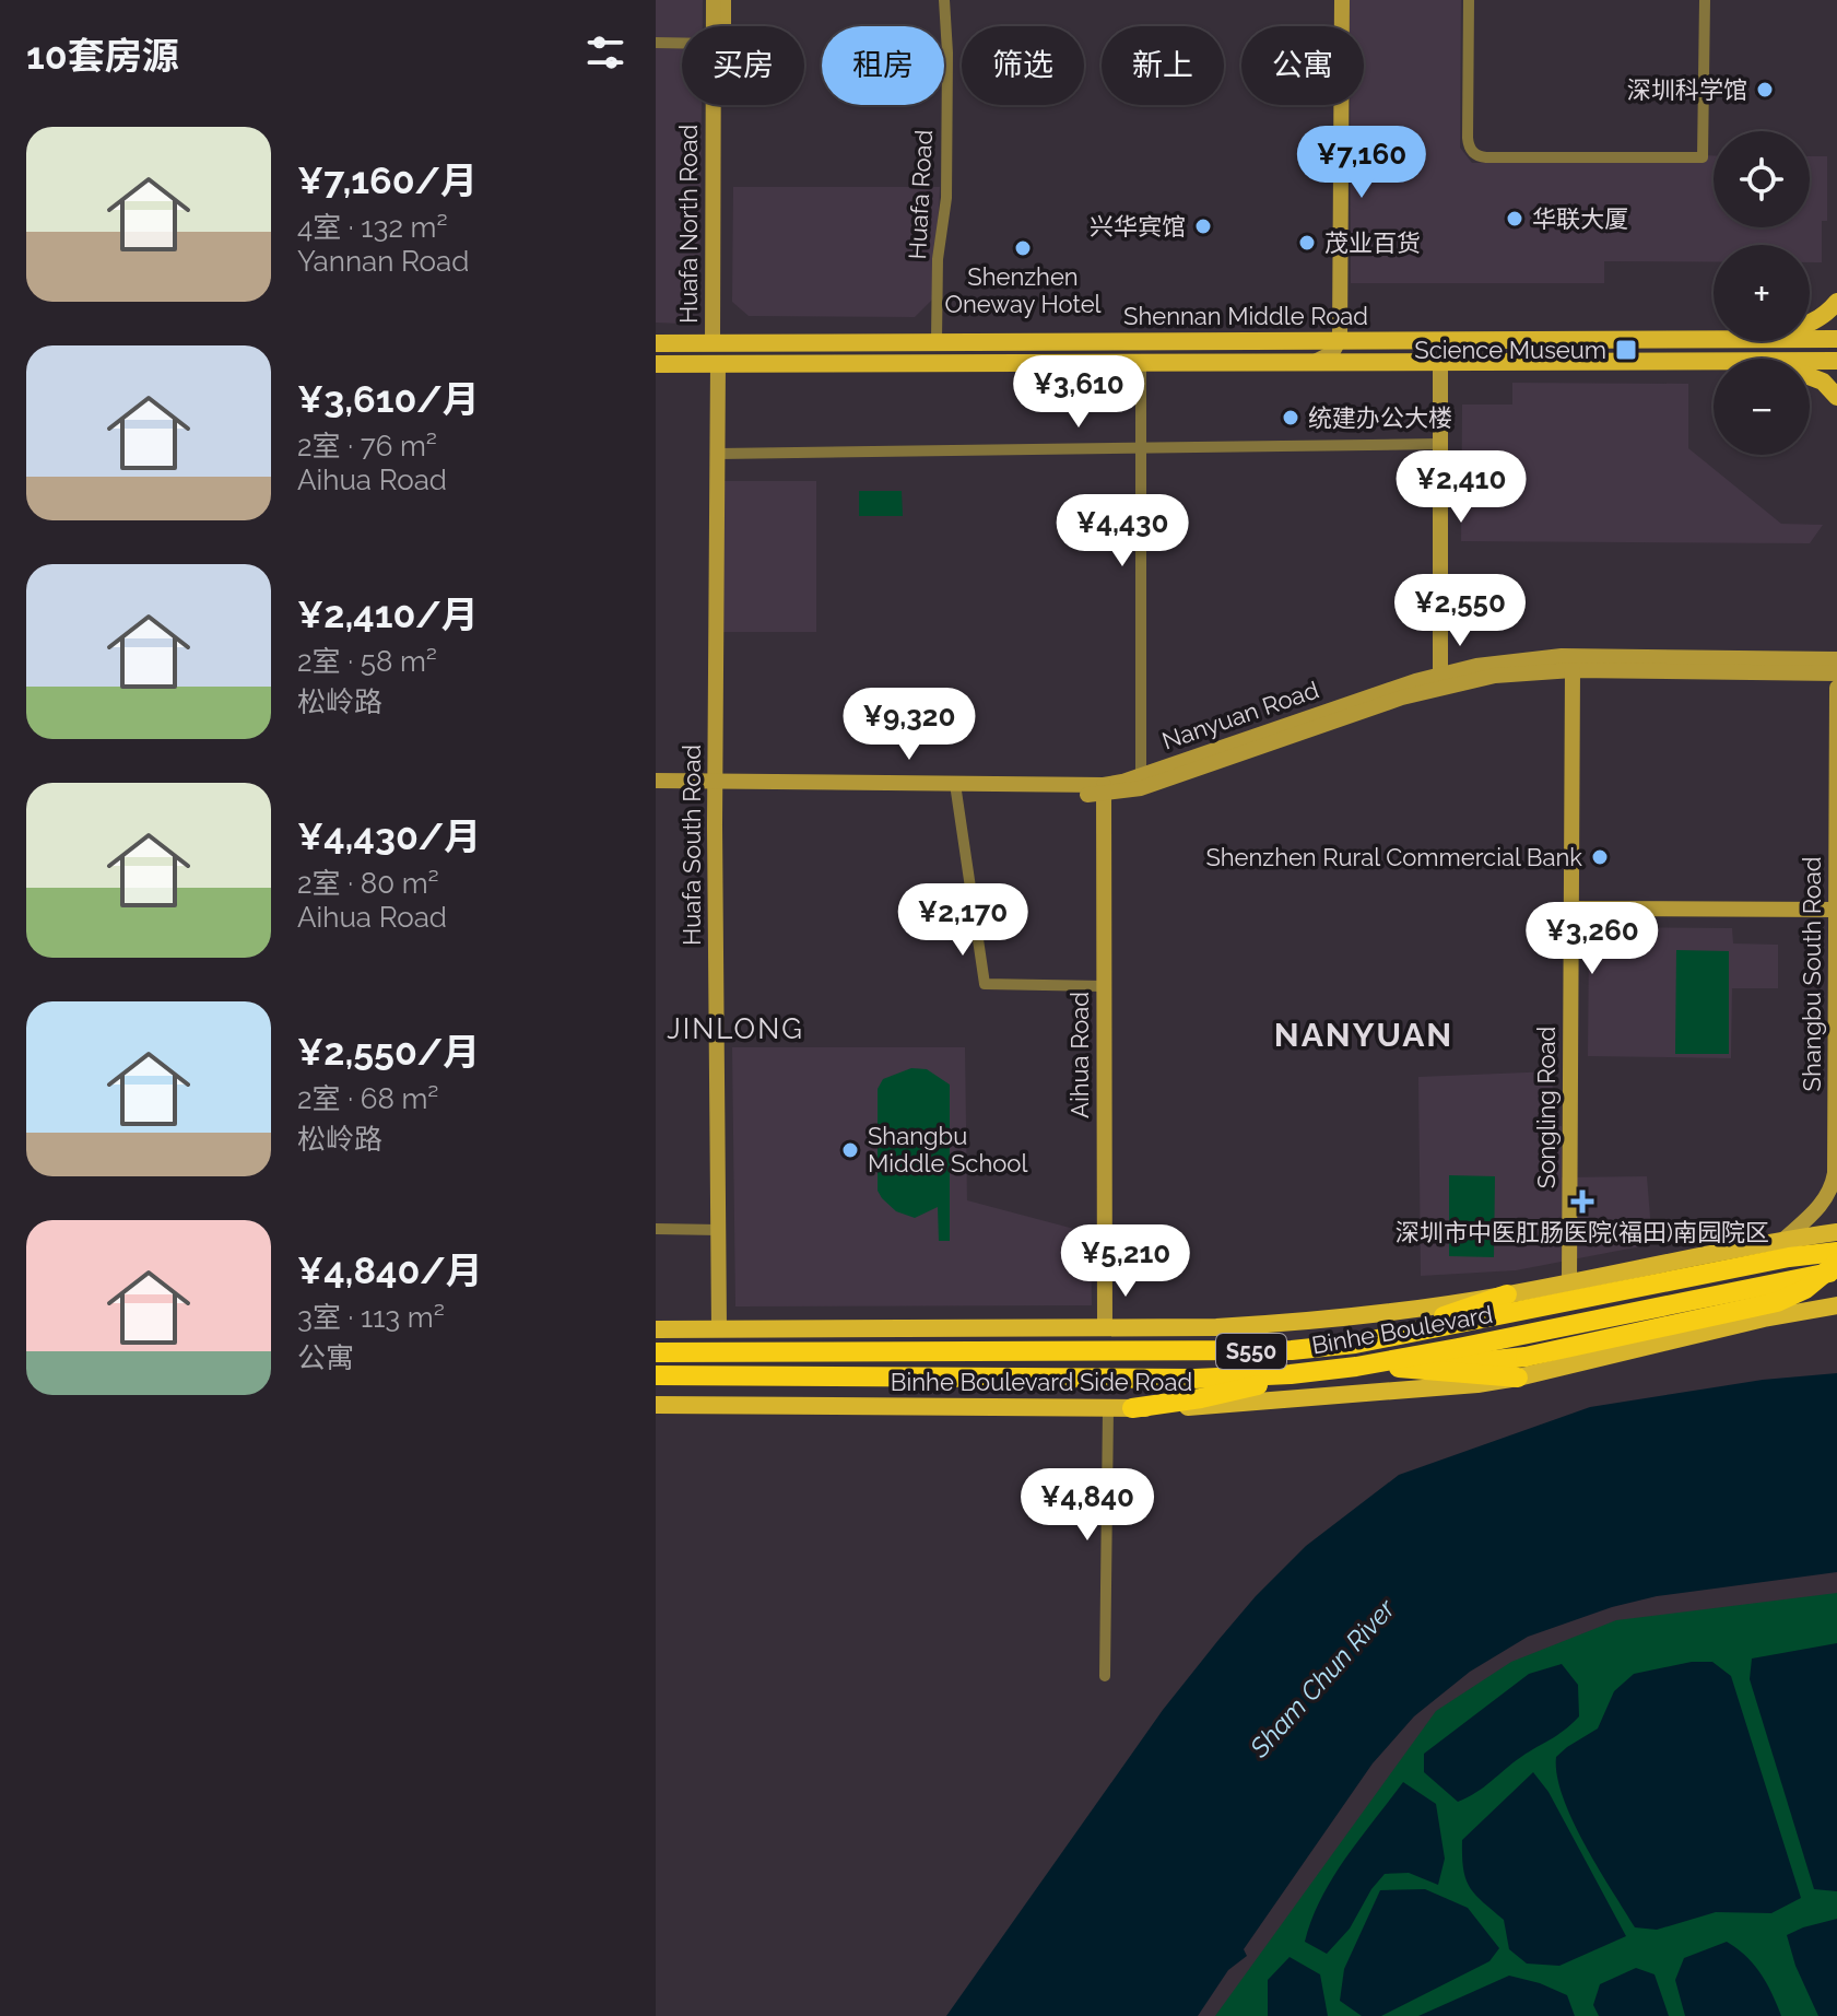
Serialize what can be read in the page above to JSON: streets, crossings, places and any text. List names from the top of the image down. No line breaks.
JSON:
{"streets":{"highway":["Binhe Boulevard","S550"],"main road":["Huafa North Road","Shennan Middle Road","Nanyuan Road","Huafa South Road","Shangbu South Road","Aihua Road","Songling Road","Binhe Boulevard Side Road"],"street":["Huafa Road"]},"crossings":[["Huafa Road","Shennan Middle Road"],["Huafa North Road","Shennan Middle Road"],["Shennan Middle Road","Huafa South Road"],["Nanyuan Road","Huafa South Road"],["Nanyuan Road","Aihua Road"],["Nanyuan Road","Songling Road"]],"districts":["JINLONG","NANYUAN"],"water":["Sham Chun River"],"places":{"other":["深圳科学馆","华联大厦","兴华宾馆","茂业百货","Shenzhen Oneway Hotel","统建办公大楼","Shenzhen Rural Commercial Bank","Shangbu Middle School"],"transit":["Science Museum"],"health":["深圳市中医肛肠医院(福田)南园院区"]},"page":{"heading":"10套房源","chip":["买房","租房","筛选","新上","公寓"],"list":[{"name":"¥7,160/月","note":"4室 · 132 m² · Yannan Road"},{"name":"¥3,610/月","note":"2室 · 76 m² · Aihua Road"},{"name":"¥2,410/月","note":"2室 · 58 m² · 松岭路"},{"name":"¥4,430/月","note":"2室 · 80 m² · Aihua Road"},{"name":"¥2,550/月","note":"2室 · 68 m² · 松岭路"},{"name":"¥4,840/月","note":"3室 · 113 m² · 公寓"}],"price":["¥7,160","¥3,610","¥2,410","¥4,430","¥2,550","¥9,320","¥2,170","¥3,260","¥5,210","¥4,840"],"map_buttons":["+","−"]}}
